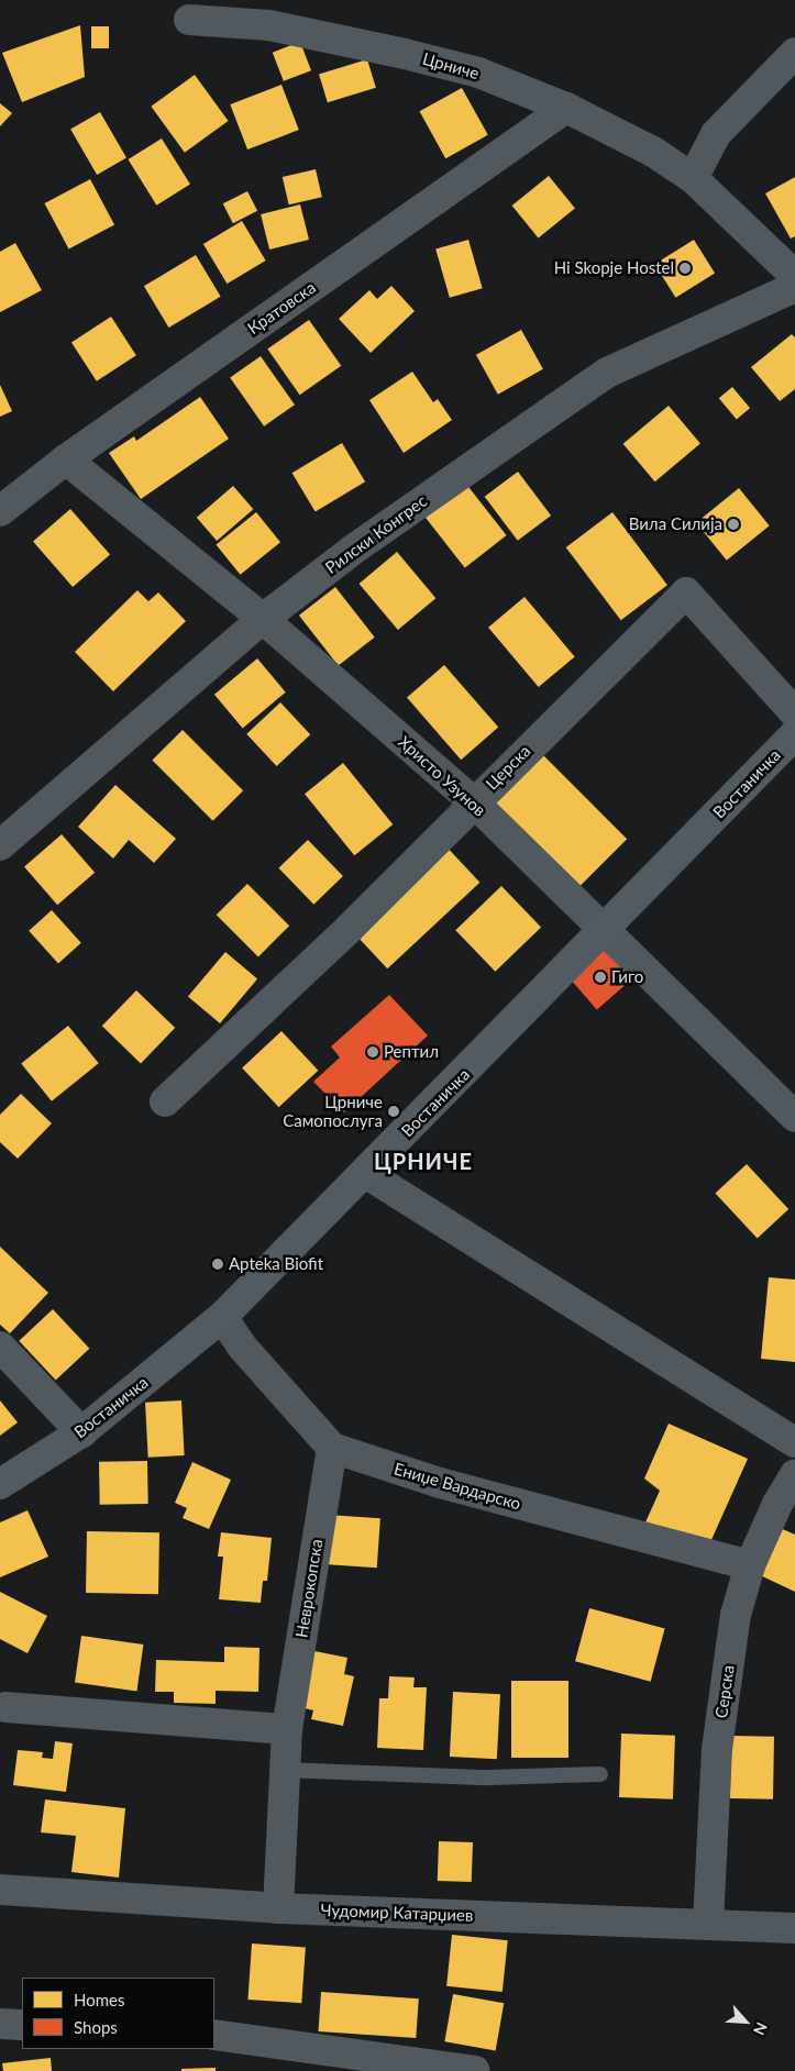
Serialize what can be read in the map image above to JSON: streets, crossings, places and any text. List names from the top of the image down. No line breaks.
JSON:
{"streets":{"street":["Црниче","Кратовска","Рилски Конгрес","Церска","Христо Узунов","Востаничка","Ениџе Вардарско","Неврокопска","Серска","Чудомир Катарџиев"]},"crossings":[["Црниче","Кратовска"],["Кратовска","Христо Узунов"],["Рилски Конгрес","Христо Узунов"],["Церска","Христо Узунов"],["Христо Узунов","Востаничка"],["Ениџе Вардарско","Неврокопска"],["Ениџе Вардарско","Серска"],["Неврокопска","Чудомир Катарџиев"],["Серска","Чудомир Катарџиев"]],"districts":["ЦРНИЧЕ"],"places":["Hi Skopje Hostel","Вила Силија","Гиго","Рептил","Црниче Самопослуга","Apteka Biofit"],"legend":["Homes","Shops"],"north":"bottom right"}
